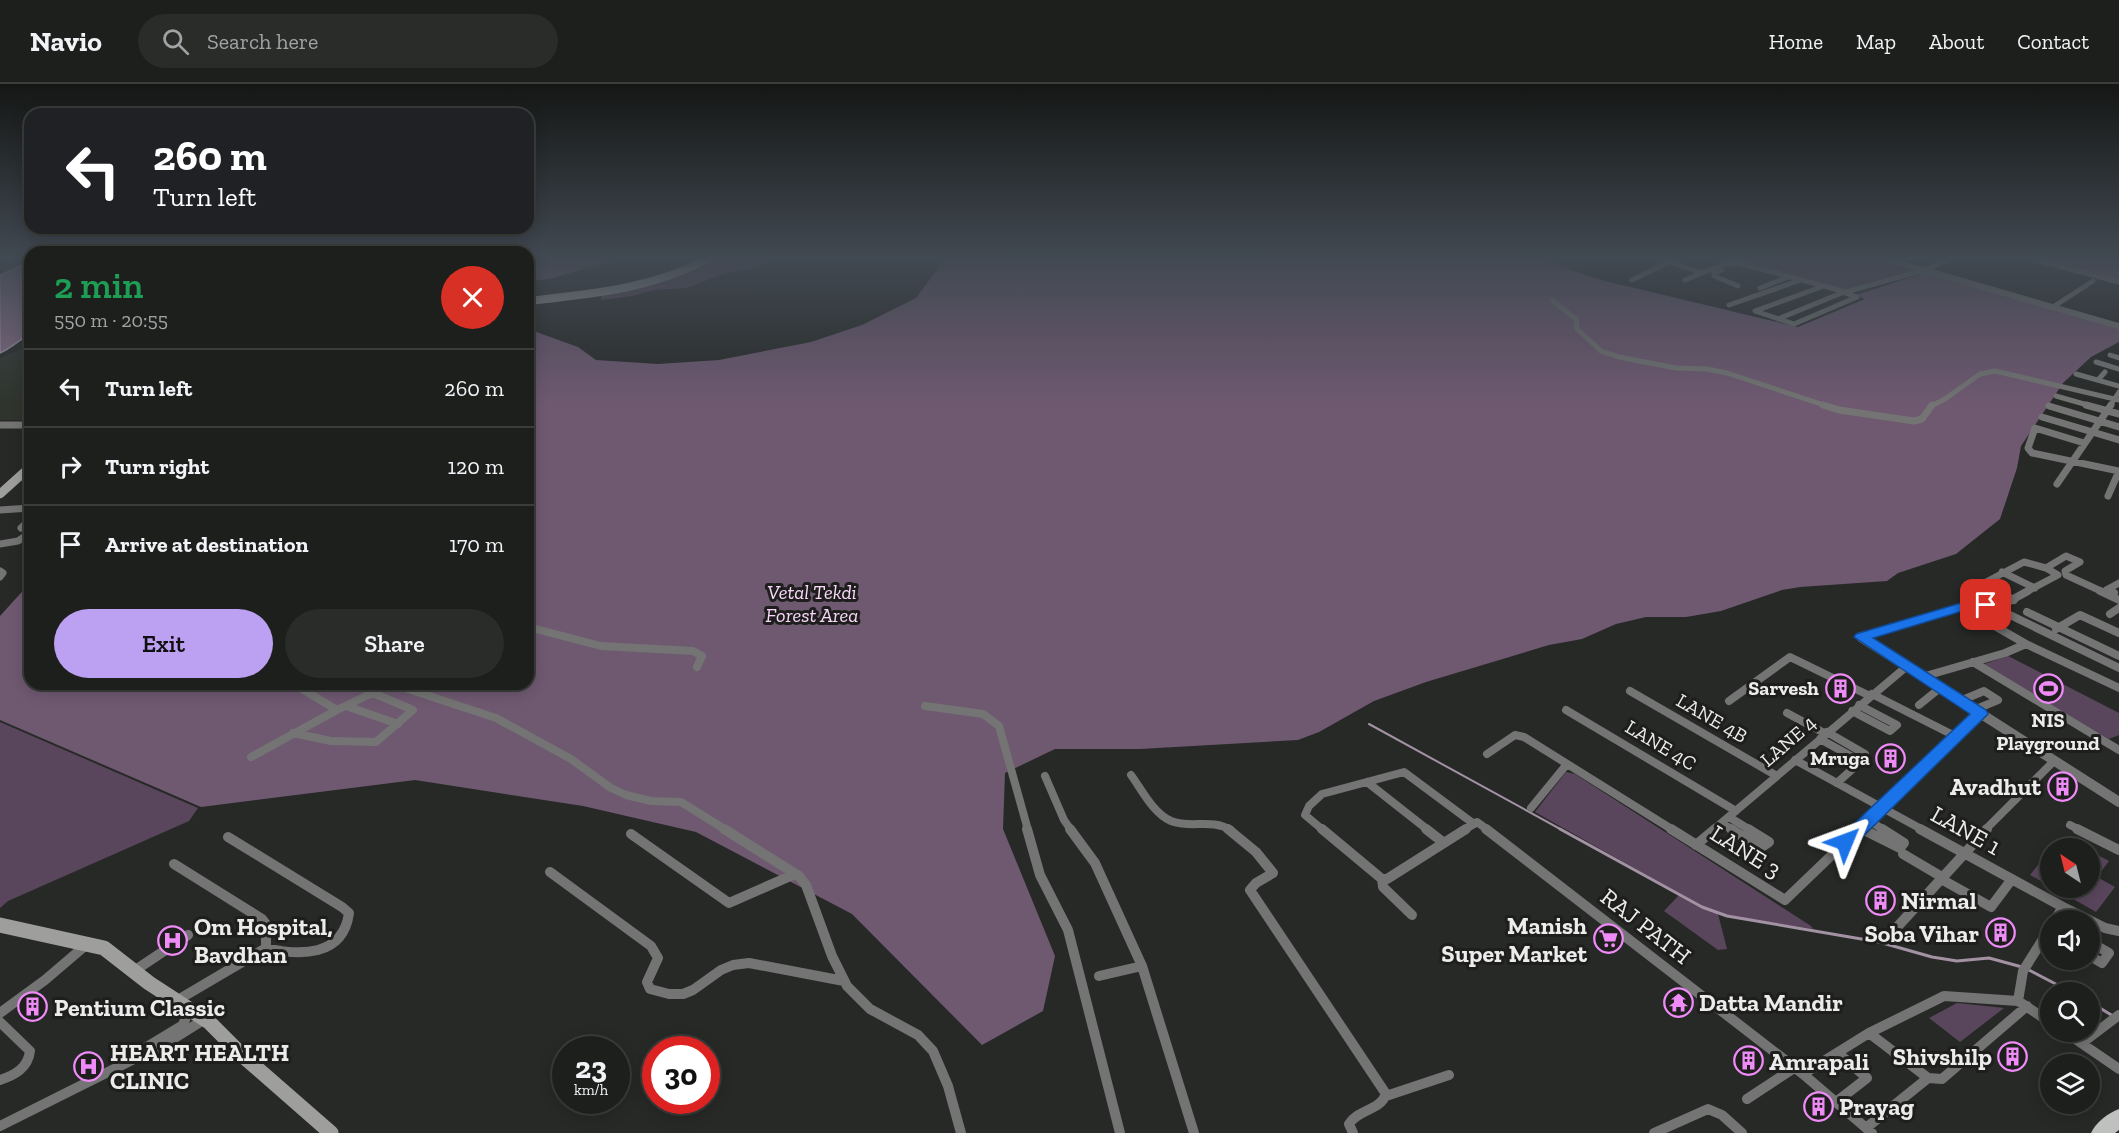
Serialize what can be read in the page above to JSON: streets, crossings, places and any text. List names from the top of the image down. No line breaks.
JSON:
{"streets":{"street":["LANE 4B","LANE 4","LANE 4C","LANE 1","LANE 3","RAJ PATH"]},"crossings":[["LANE 4B","LANE 4"],["LANE 4","LANE 4C"],["LANE 4","LANE 1"],["LANE 4","LANE 3"],["LANE 1","LANE 3"]],"parks":["Vetal Tekdi Forest Area"],"places":{"building":["Sarvesh","Mruga","Avadhut","Nirmal","Soba Vihar","Pentium Classic","Shivshilp","Amrapali","Prayag"],"sports":["NIS Playground"],"supermarket":["Manish Super Market"],"hospital":["Om Hospital, Bavdhan","HEART HEALTH CLINIC"],"temple":["Datta Mandir"]},"north":"top left","page":{"header":"Navio","search":"Search here","nav":["Home","Map","About","Contact"],"turn":["260 m","Turn left"],"heading":["2 min","550 m · 20:55"],"list":[{"name":"Turn left","value":"260 m"},{"name":"Turn right","value":"120 m"},{"name":"Arrive at destination","value":"170 m"}],"buttons":["Exit","Share"],"speed":"23 km/h","limit":"30"}}
